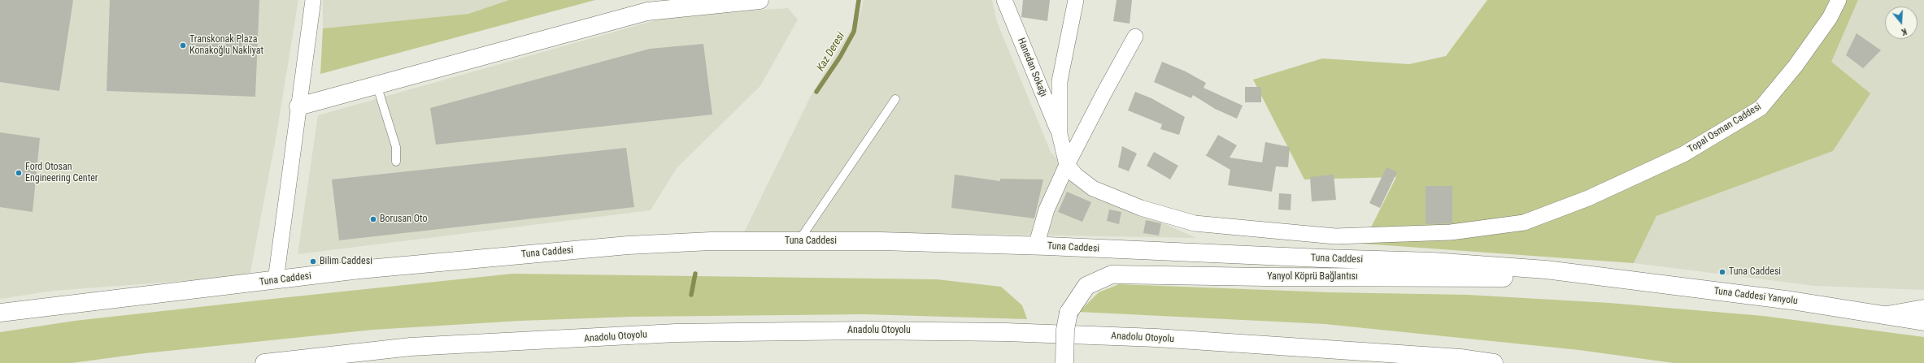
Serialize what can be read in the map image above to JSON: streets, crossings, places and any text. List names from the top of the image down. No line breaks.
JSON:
{"streets":{"main road":["Tuna Caddesi","Yanyol Köprü Bağlantısı","Tuna Caddesi Yanyolu","Anadolu Otoyolu"],"street":["Hanedan Sokağı","Topal Osman Caddesi"]},"crossings":[["Tuna Caddesi","Yanyol Köprü Bağlantısı"],["Tuna Caddesi","Tuna Caddesi Yanyolu"],["Yanyol Köprü Bağlantısı","Tuna Caddesi Yanyolu"]],"water":["Kaz Deresi"],"places":["Transkonak Plaza Konakoğlu Nakliyat","Ford Otosan Engineering Center","Borusan Oto","Bilim Caddesi","Tuna Caddesi"],"north":"bottom"}
